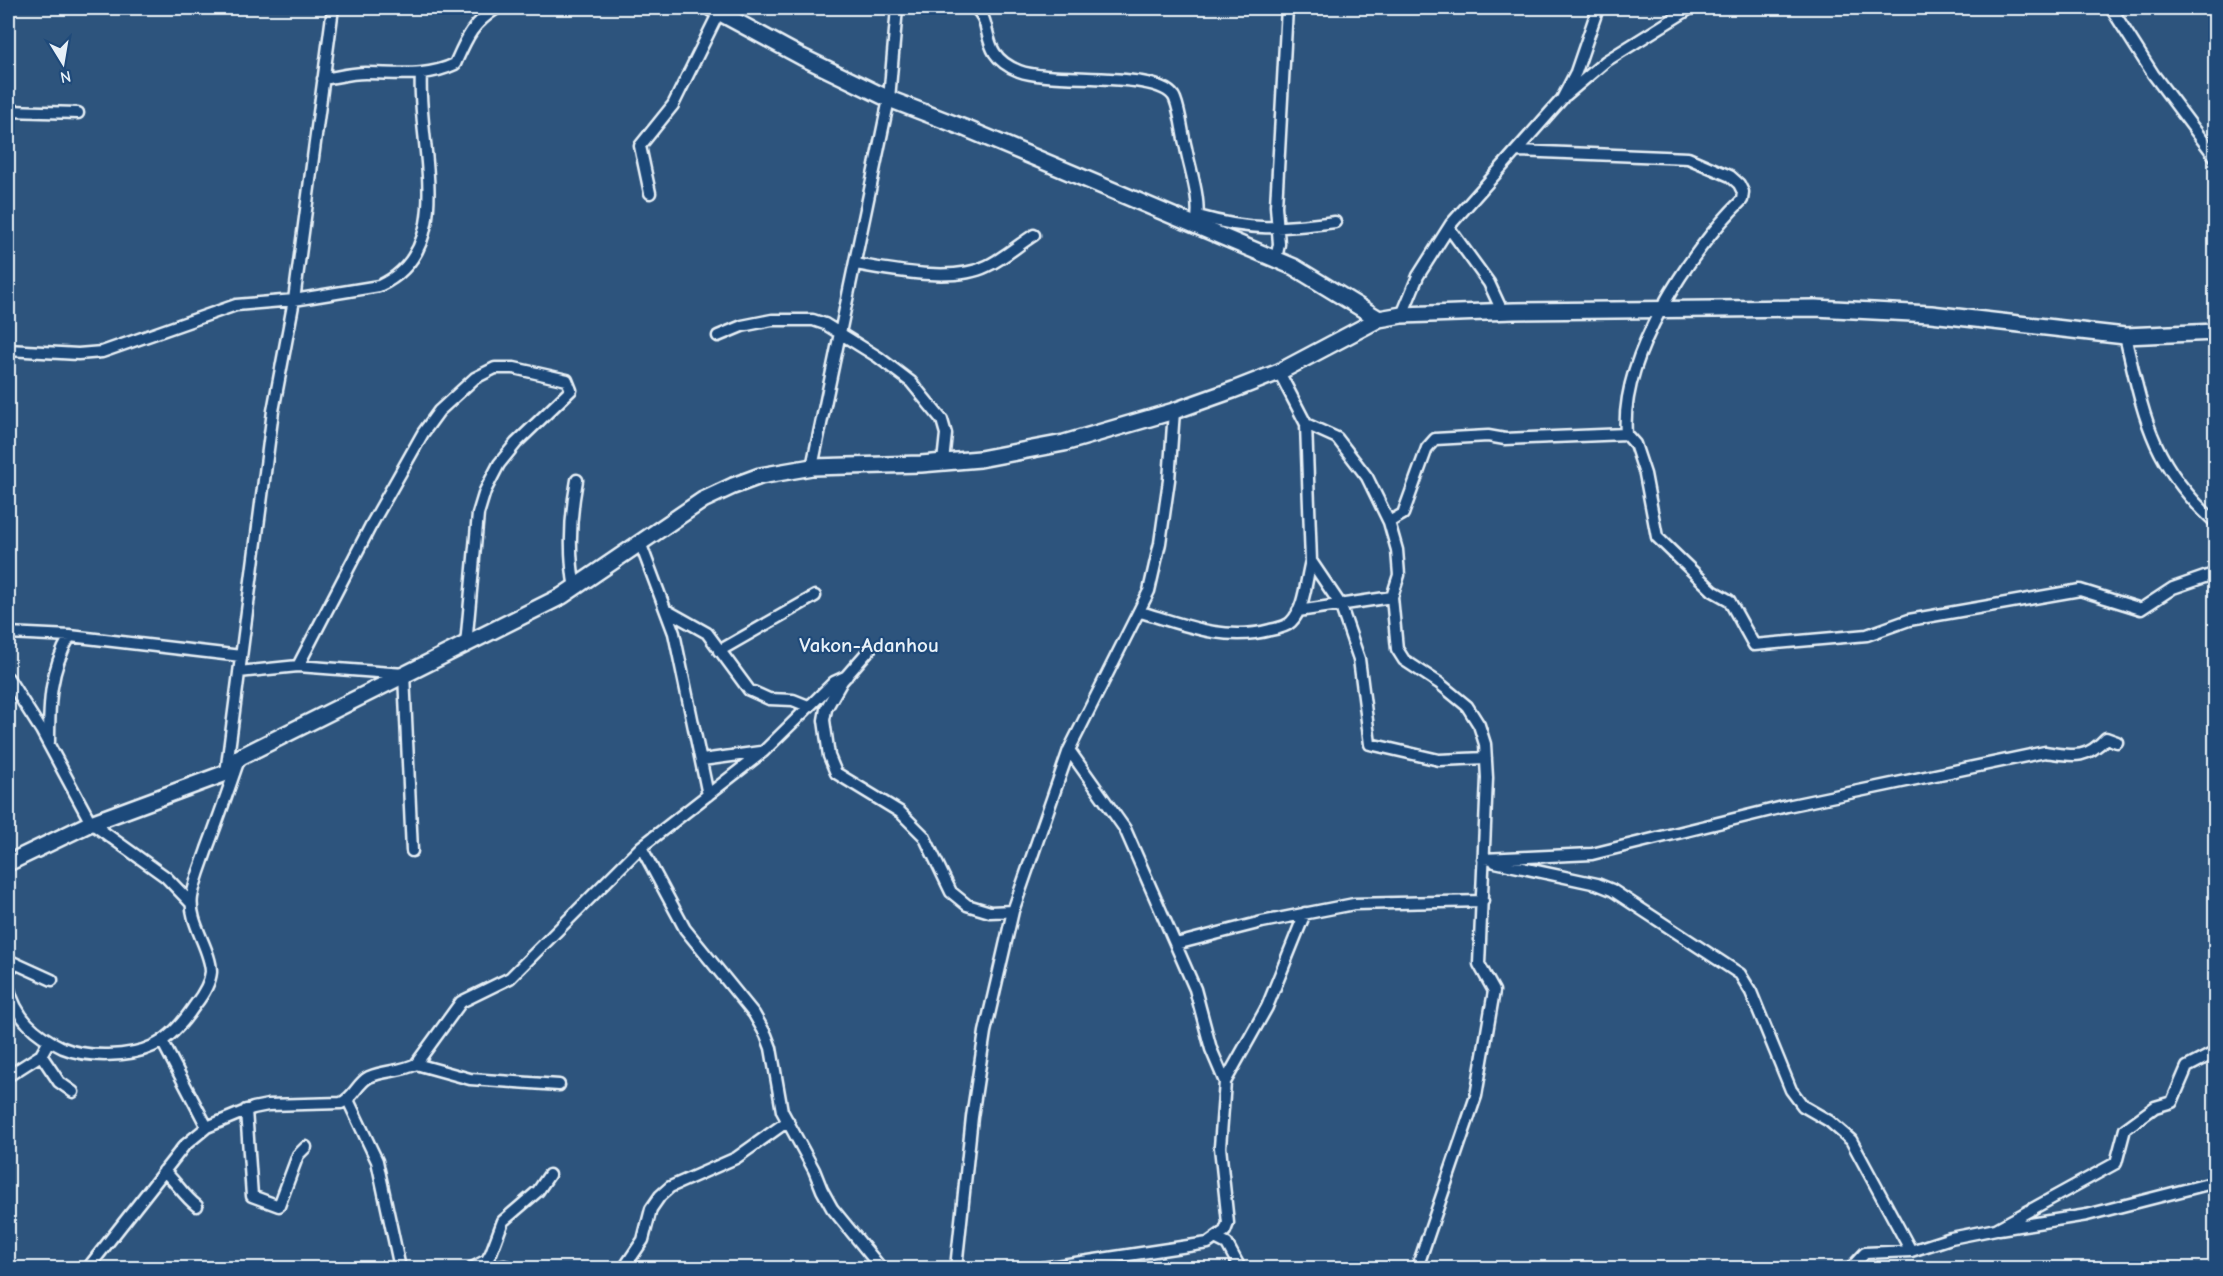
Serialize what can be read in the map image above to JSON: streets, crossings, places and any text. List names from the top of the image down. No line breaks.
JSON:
{"districts":["Vakon-Adanhou"],"north":"bottom"}
